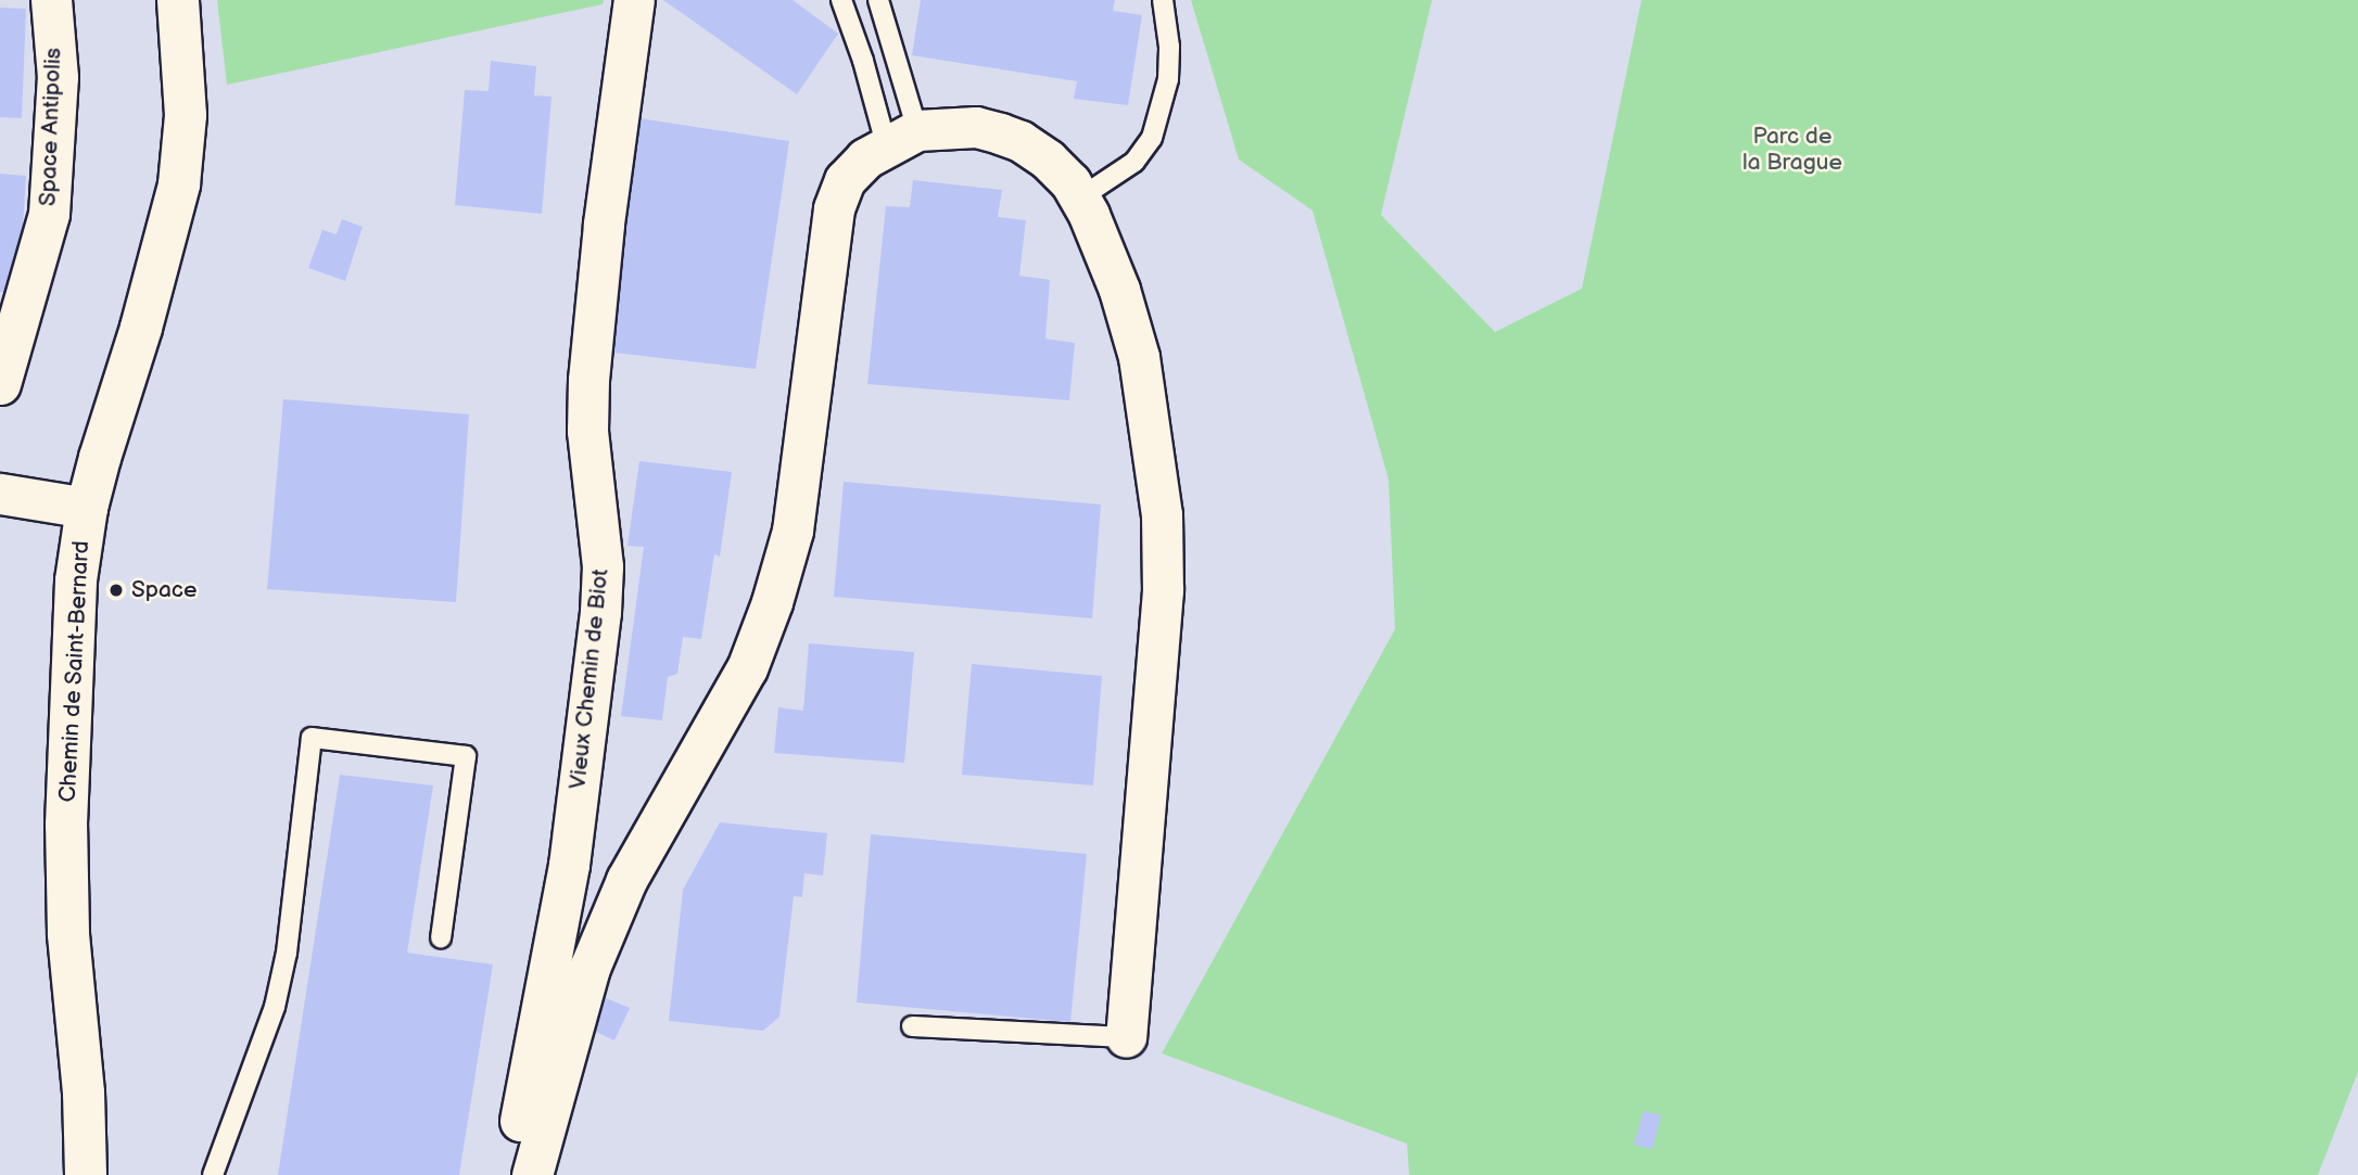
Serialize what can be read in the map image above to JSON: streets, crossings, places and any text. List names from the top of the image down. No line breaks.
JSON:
{"streets":{"main road":["Chemin de Saint-Bernard"],"street":["Space Antipolis","Vieux Chemin de Biot"]},"parks":["Parc de la Brague"],"places":["Space"]}
